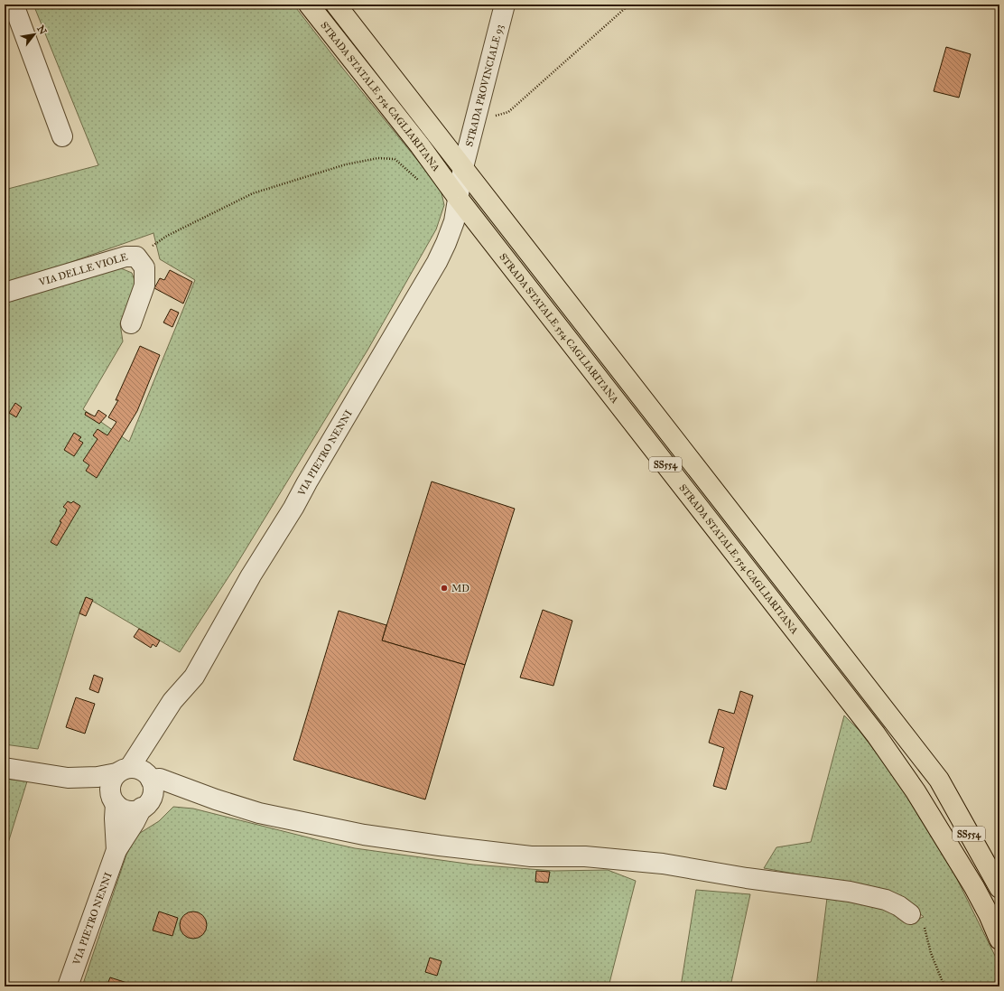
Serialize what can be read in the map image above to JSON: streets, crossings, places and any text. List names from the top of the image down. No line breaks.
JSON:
{"streets":{"main road":["STRADA STATALE 554 CAGLIARITANA","SS554"],"street":["STRADA PROVINCIALE 93","VIA DELLE VIOLE","VIA PIETRO NENNI"]},"crossings":[["STRADA PROVINCIALE 93","VIA PIETRO NENNI"],["STRADA PROVINCIALE 93","SS554"],["STRADA STATALE 554 CAGLIARITANA","VIA PIETRO NENNI"],["VIA PIETRO NENNI","SS554"]],"places":["MD"],"north":"top right"}
